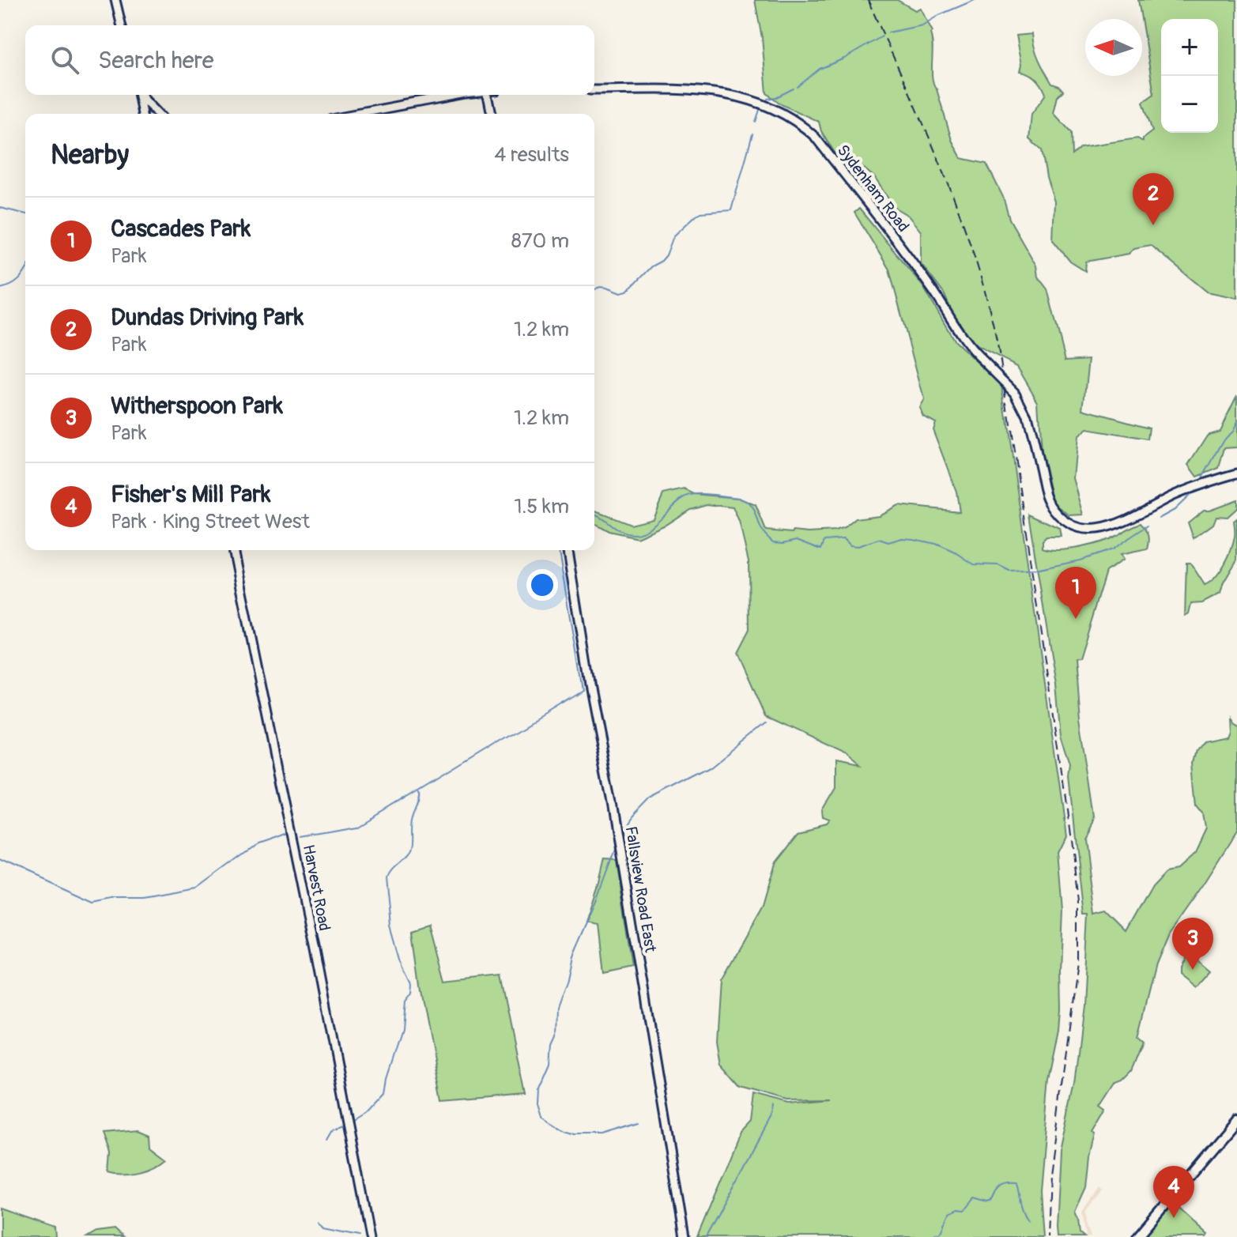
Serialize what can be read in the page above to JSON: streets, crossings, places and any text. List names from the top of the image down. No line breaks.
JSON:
{"streets":{"street":["Sydenham Road","Harvest Road","Fallsview Road East"]},"north":"left","page":{"map_buttons":["+","−"],"search":"Search here","heading":["Nearby","4 results"],"pins":["2","1","3","4"],"list":[{"mark":"1","name":"Cascades Park","note":"Park","value":"870 m"},{"mark":"2","name":"Dundas Driving Park","note":"Park","value":"1.2 km"},{"mark":"3","name":"Witherspoon Park","note":"Park","value":"1.2 km"},{"mark":"4","name":"Fisher's Mill Park","note":"Park · King Street West","value":"1.5 km"}]}}
